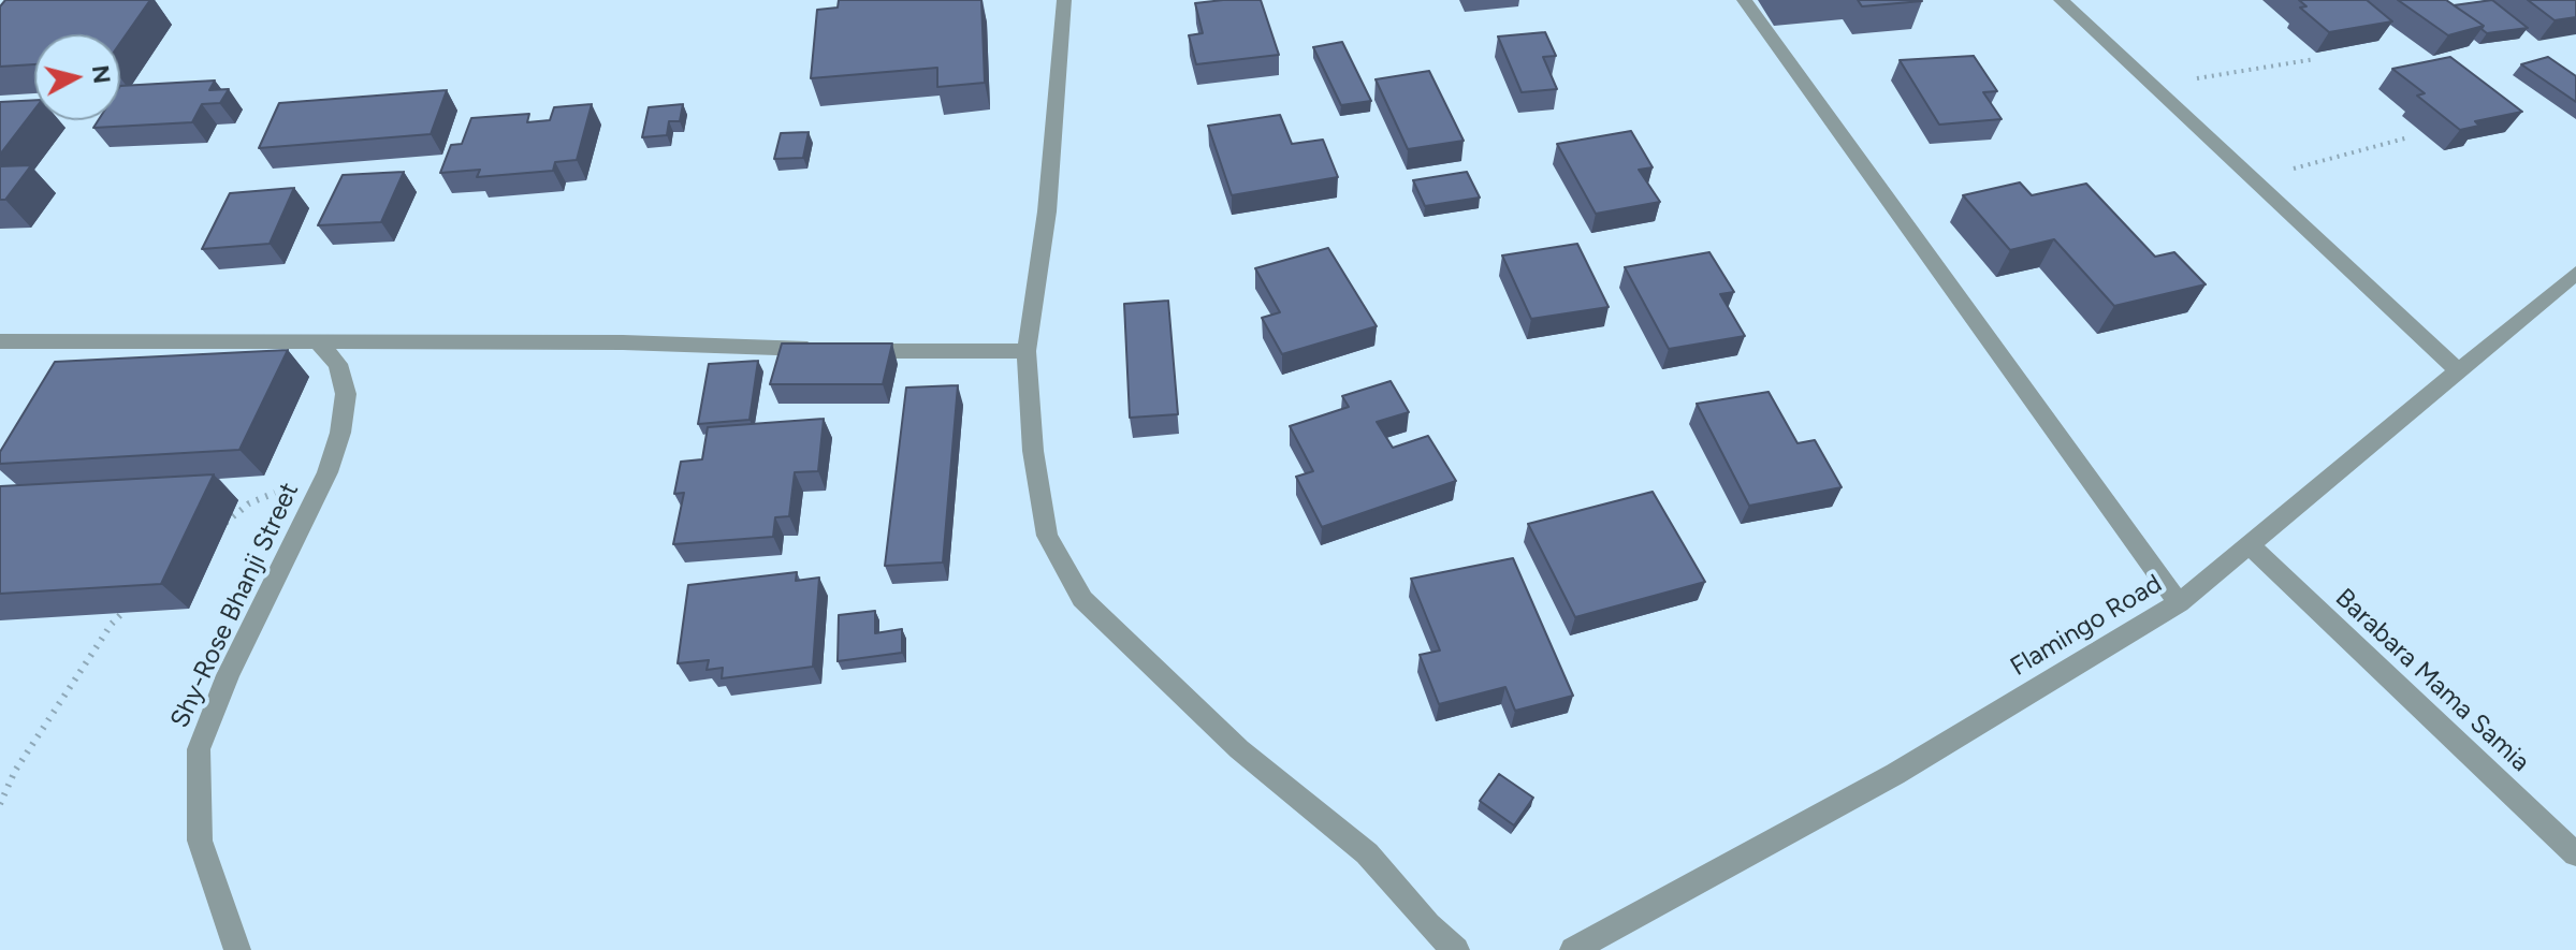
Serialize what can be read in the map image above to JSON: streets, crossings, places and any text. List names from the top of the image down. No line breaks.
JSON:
{"streets":{"street":["Shy-Rose Bhanji Street","Flamingo Road","Barabara Mama Samia"]},"crossings":[["Flamingo Road","Barabara Mama Samia"]],"north":"right"}
